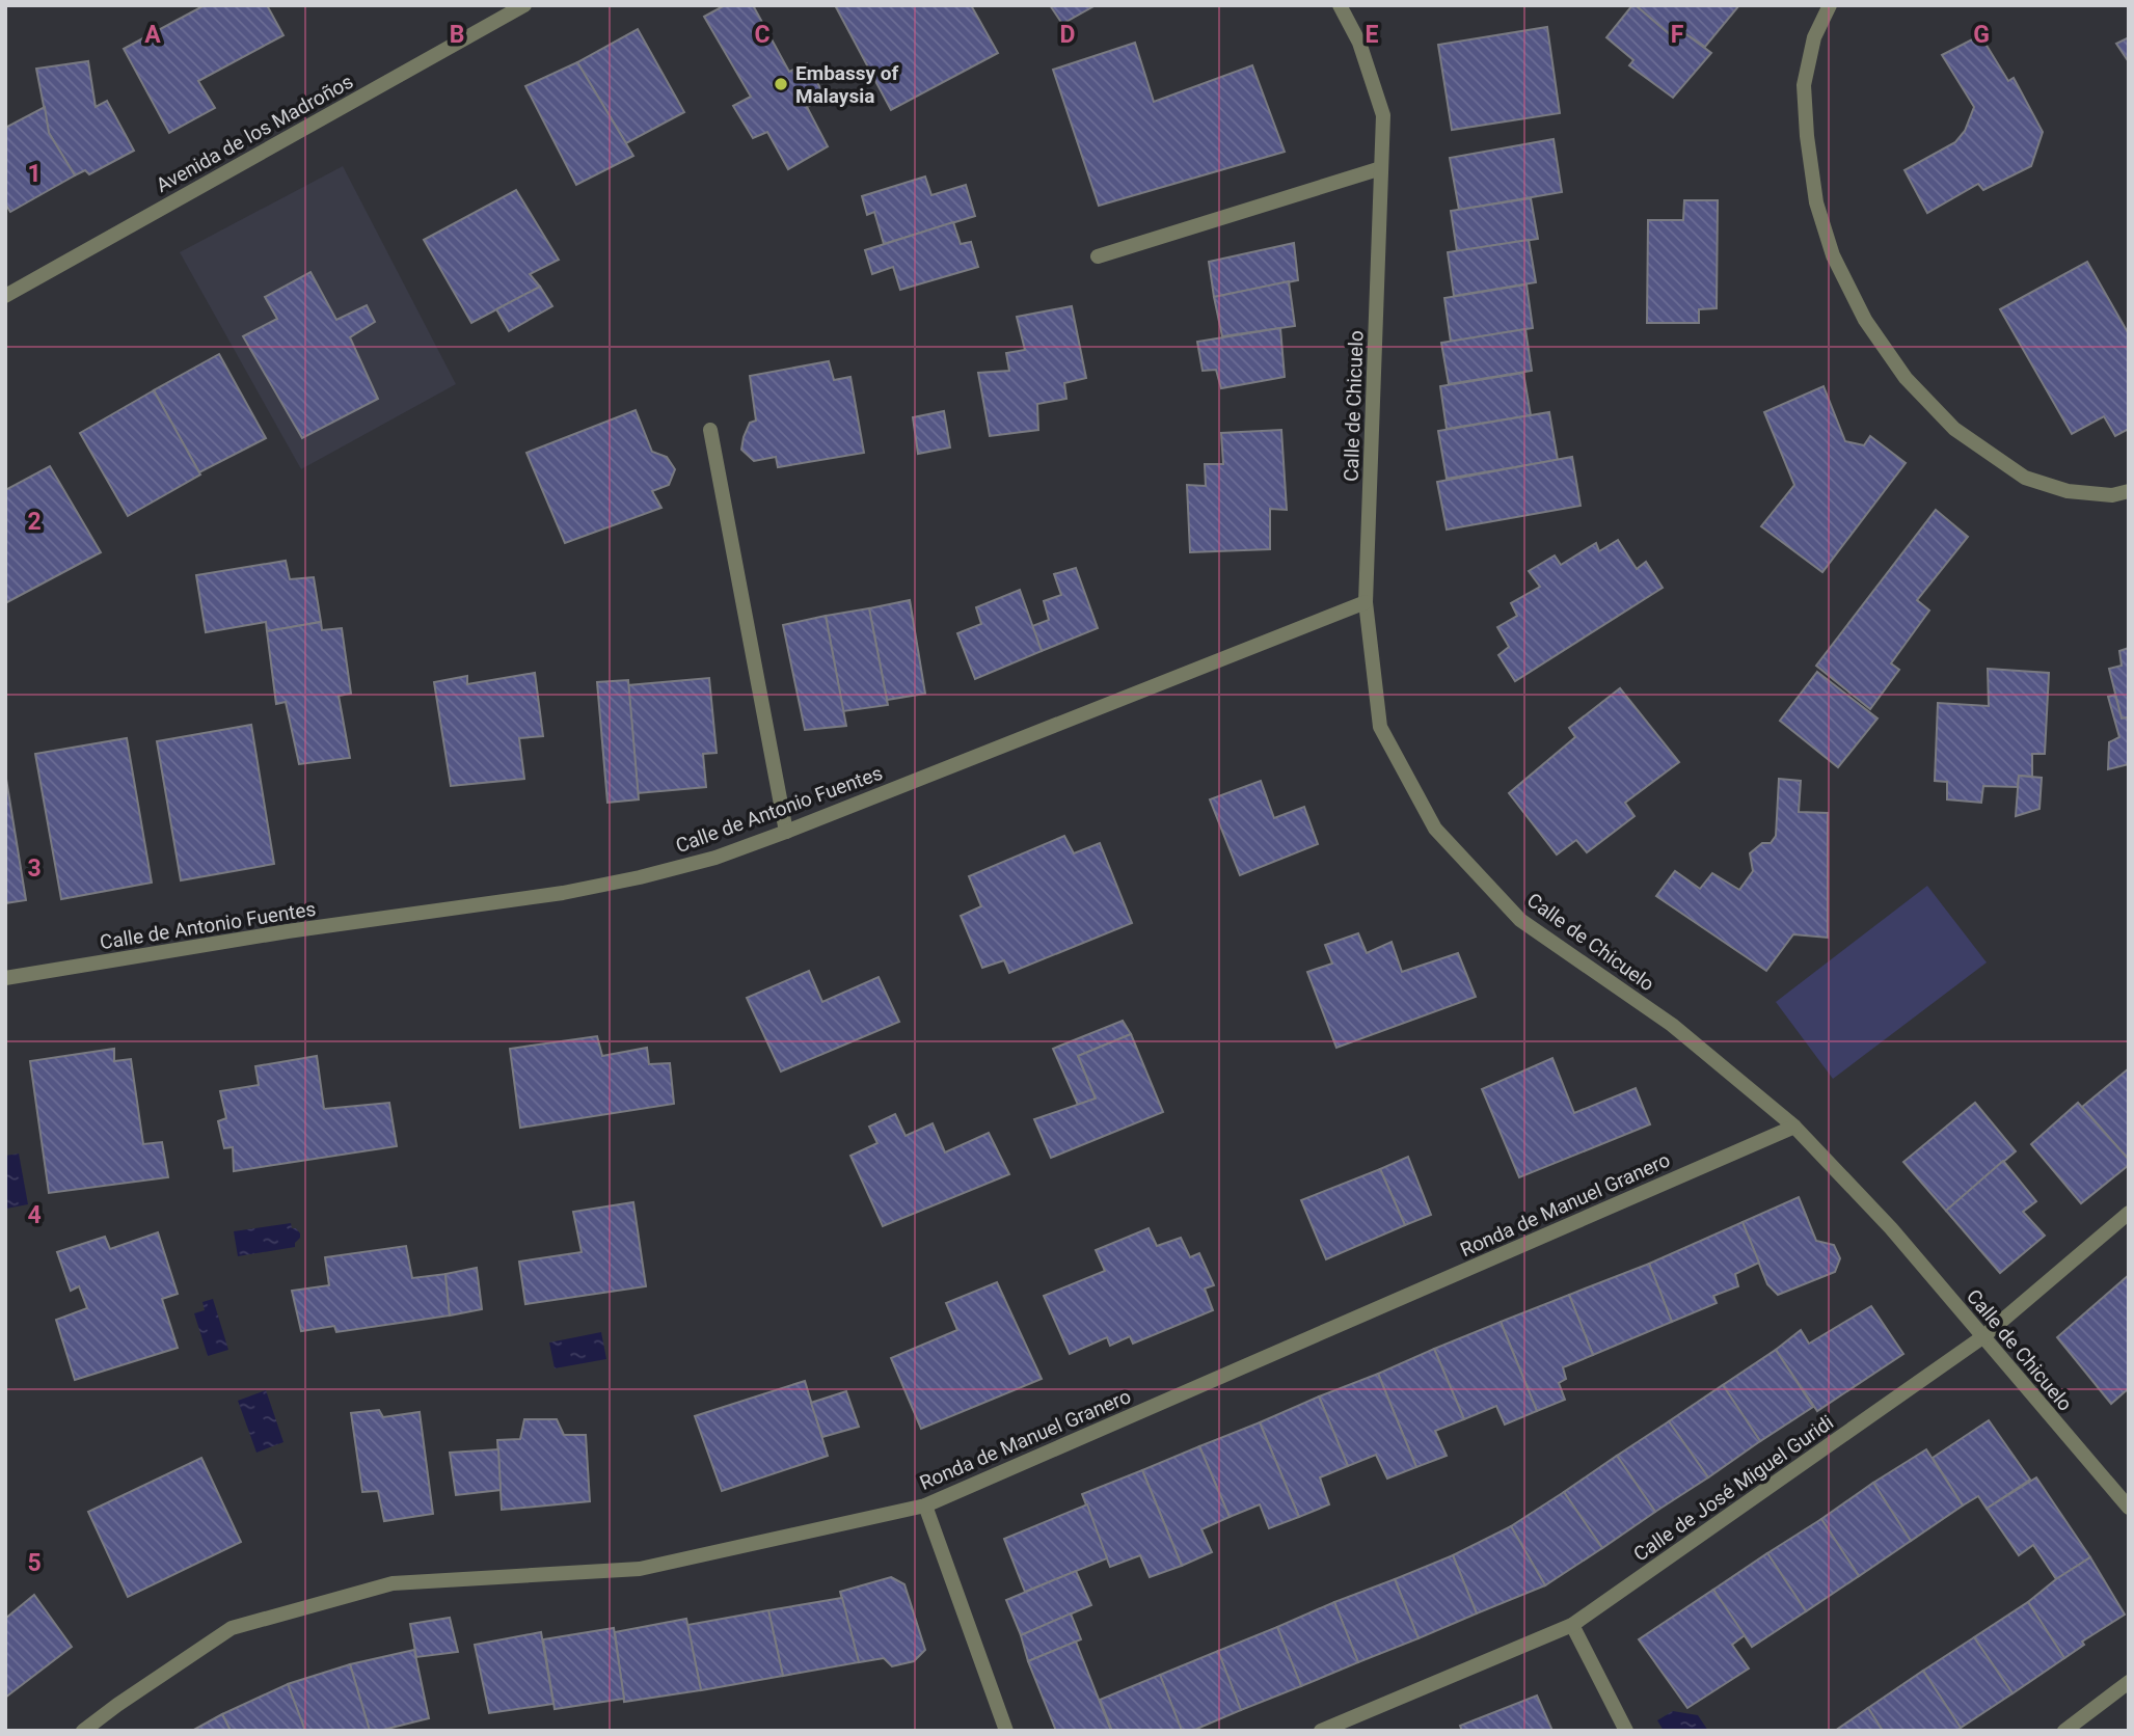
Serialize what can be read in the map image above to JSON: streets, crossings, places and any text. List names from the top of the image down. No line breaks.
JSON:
{"streets":{"street":["Avenida de los Madroños","Calle de Chicuelo","Calle de Antonio Fuentes","Ronda de Manuel Granero","Calle de José Miguel Guridi"]},"crossings":[["Calle de Chicuelo","Calle de Antonio Fuentes"],["Calle de Chicuelo","Ronda de Manuel Granero"],["Calle de Chicuelo","Calle de José Miguel Guridi"]],"places":["Embassy of Malaysia"],"grid":{"columns":["A","B","C","D","E","F","G"],"rows":["1","2","3","4","5"]}}
